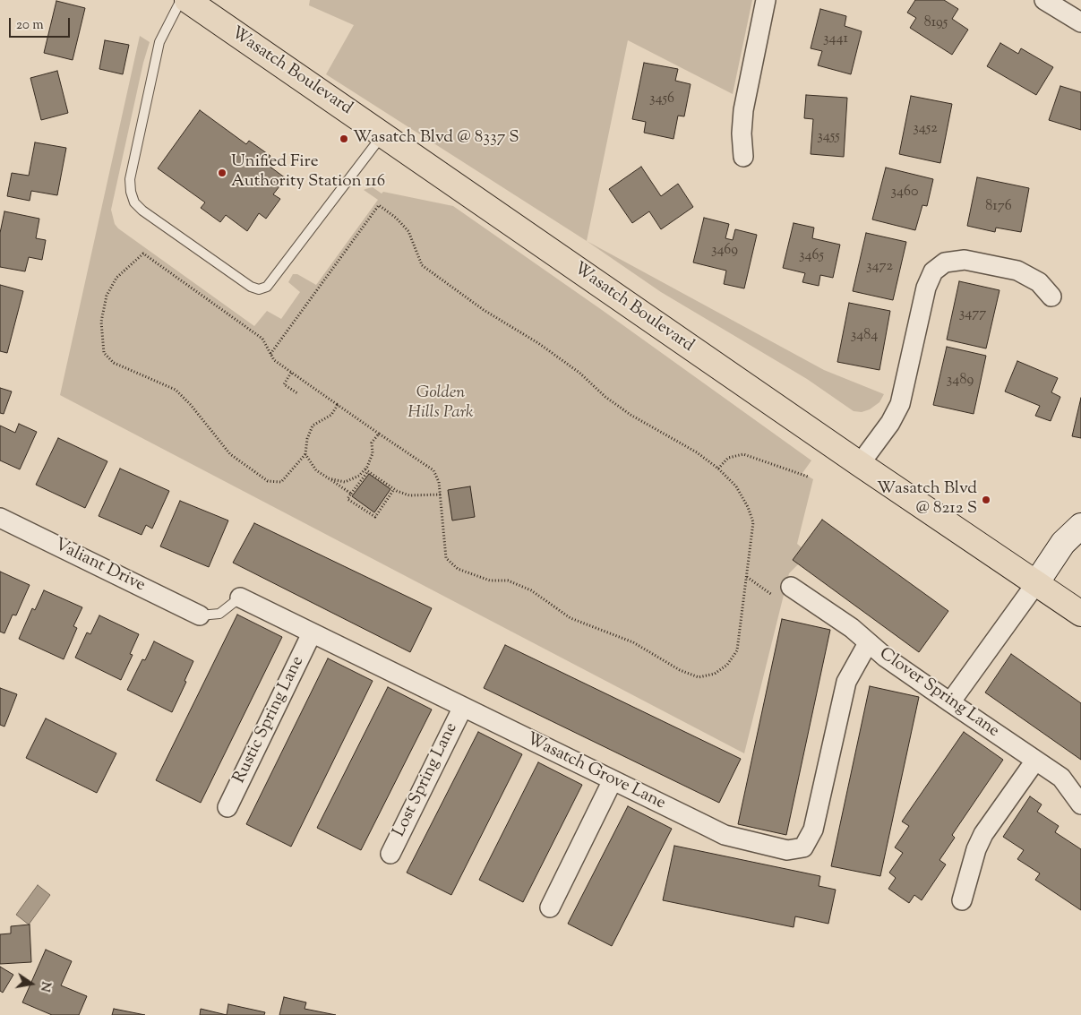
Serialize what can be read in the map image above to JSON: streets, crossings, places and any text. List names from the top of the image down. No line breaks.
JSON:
{"streets":{"main road":["Wasatch Boulevard"],"street":["Valiant Drive","Clover Spring Lane","Rustic Spring Lane","Wasatch Grove Lane","Lost Spring Lane"]},"crossings":[["Valiant Drive","Wasatch Grove Lane"],["Clover Spring Lane","Wasatch Grove Lane"],["Rustic Spring Lane","Wasatch Grove Lane"],["Wasatch Grove Lane","Lost Spring Lane"]],"parks":["Golden Hills Park"],"places":["Wasatch Blvd @ 8337 S","Unified Fire Authority Station 116","Wasatch Blvd @ 8212 S"],"house_numbers":["8195","3441","3456","3452","3455","3460","8176","3469","3465","3472","3477","3484","3489"],"scale_bar":"20 m","north":"right"}
